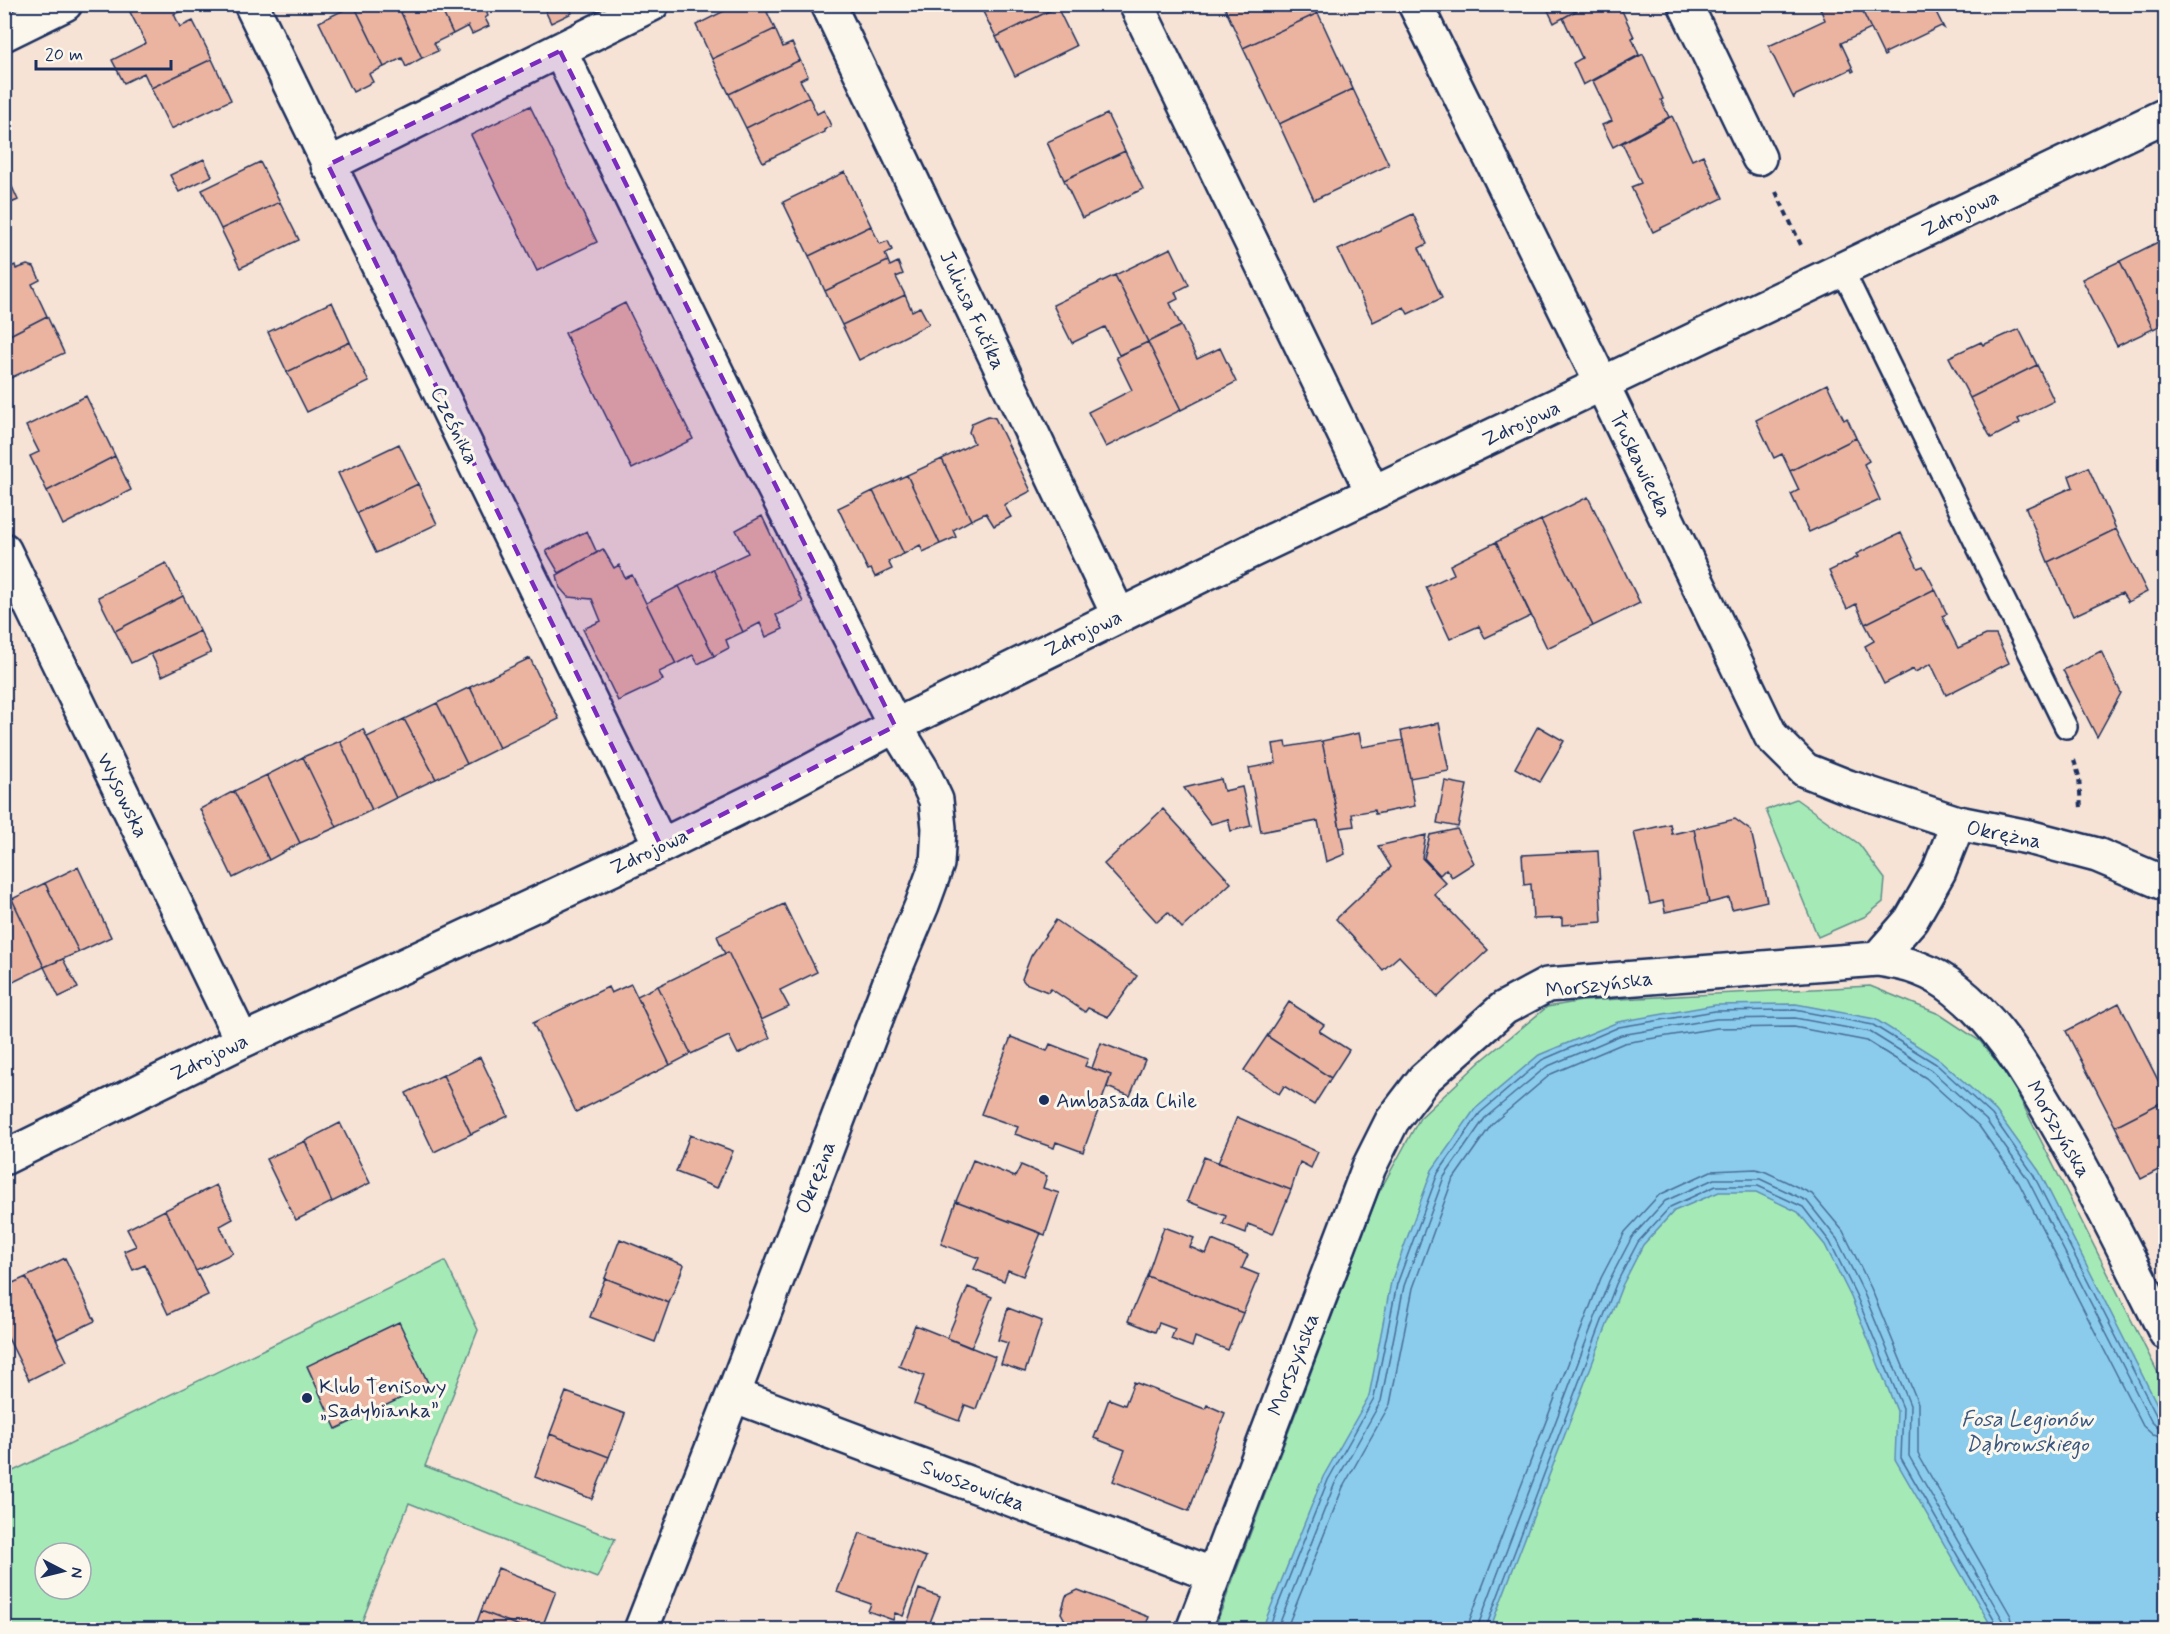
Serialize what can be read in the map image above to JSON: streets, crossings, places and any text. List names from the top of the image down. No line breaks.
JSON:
{"streets":{"street":["Zdrojowa","Juliusa Fučíka","Cześnika","Truskawiecka","Wysowska","Okrężna","Morszyńska","Swoszowicka"]},"crossings":[["Zdrojowa","Juliusa Fučíka"],["Zdrojowa","Cześnika"],["Zdrojowa","Truskawiecka"],["Zdrojowa","Wysowska"],["Zdrojowa","Okrężna"],["Truskawiecka","Okrężna"],["Okrężna","Morszyńska"],["Okrężna","Swoszowicka"],["Morszyńska","Swoszowicka"]],"water":["Fosa Legionów Dąbrowskiego"],"places":["Ambasada Chile","Klub Tenisowy „Sadybianka”"],"scale_bar":"20 m","north":"right"}
